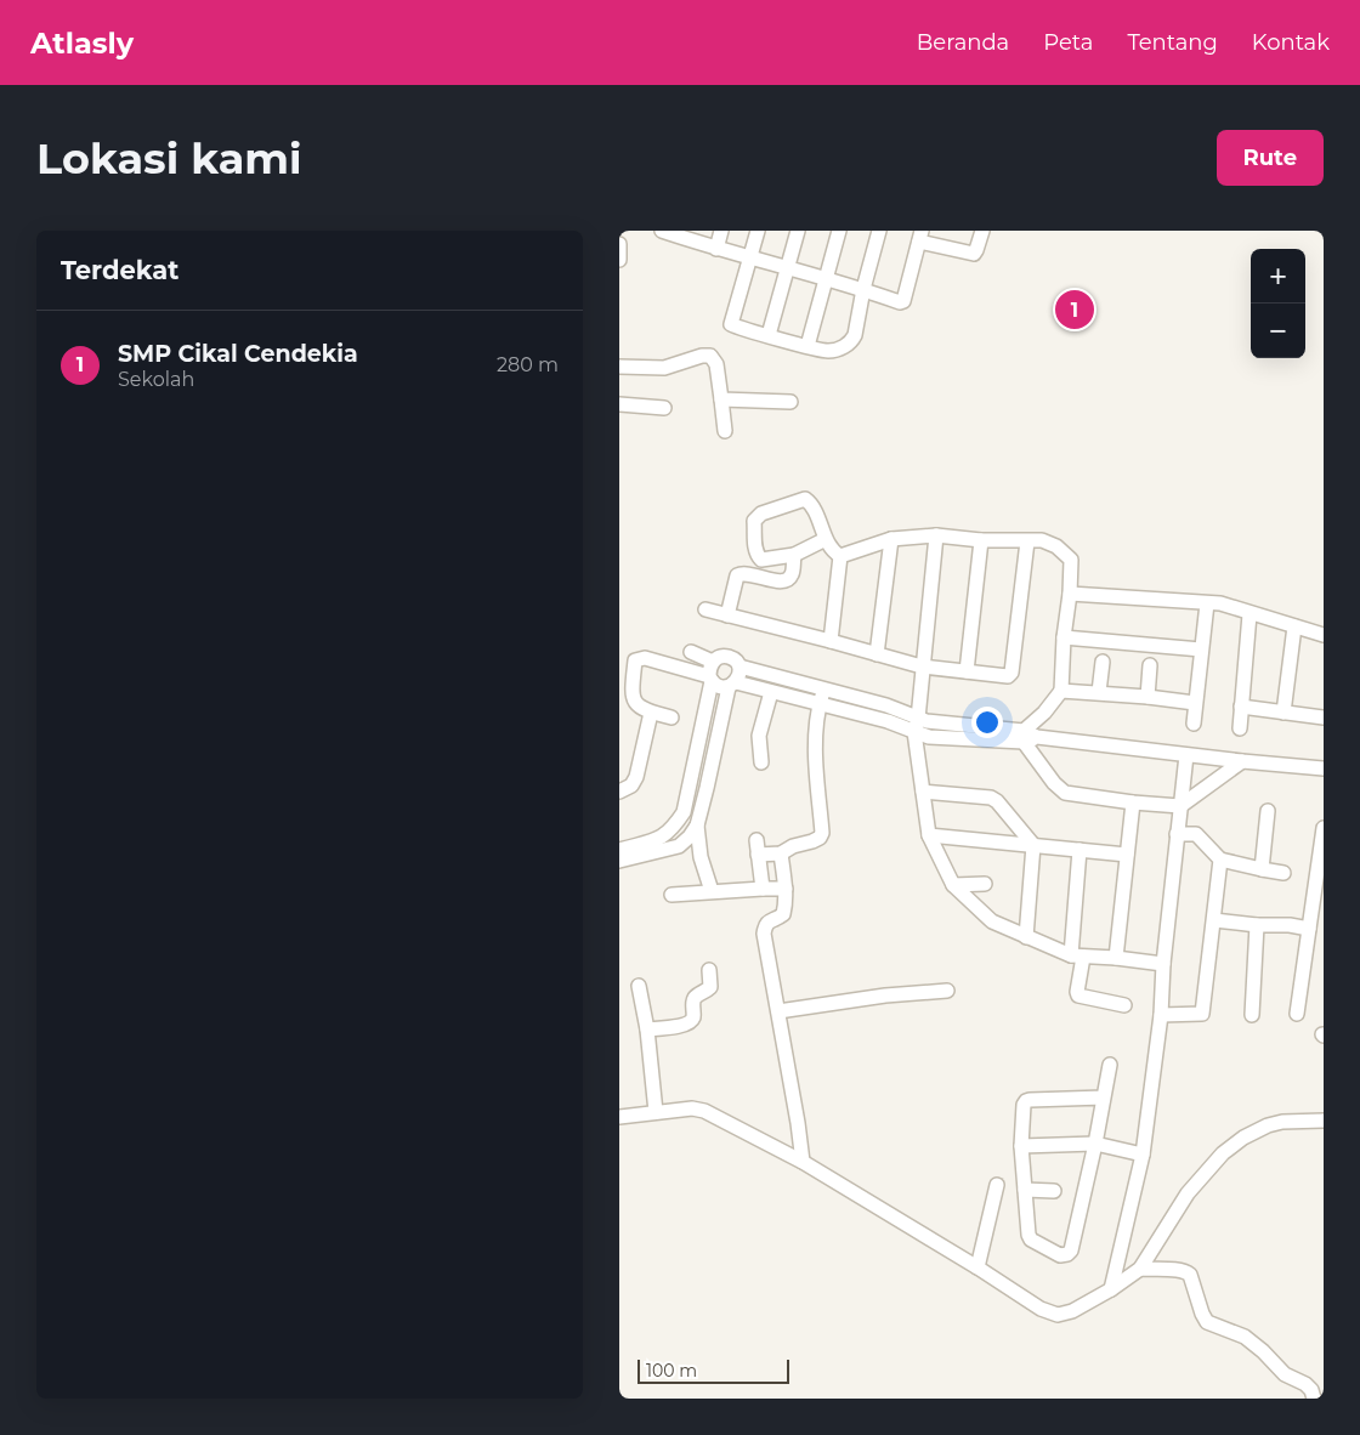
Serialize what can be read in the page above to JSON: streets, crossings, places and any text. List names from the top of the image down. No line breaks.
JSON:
{"scale_bar":"100 m","page":{"header":"Atlasly","nav":["Beranda","Peta","Tentang","Kontak"],"buttons":"Rute","title":"Lokasi kami","heading":"Terdekat","map_buttons":["+","−"],"pins":"1","list":[{"mark":"1","name":"SMP Cikal Cendekia","note":"Sekolah","value":"280 m"}],"scale":"100 m"}}
